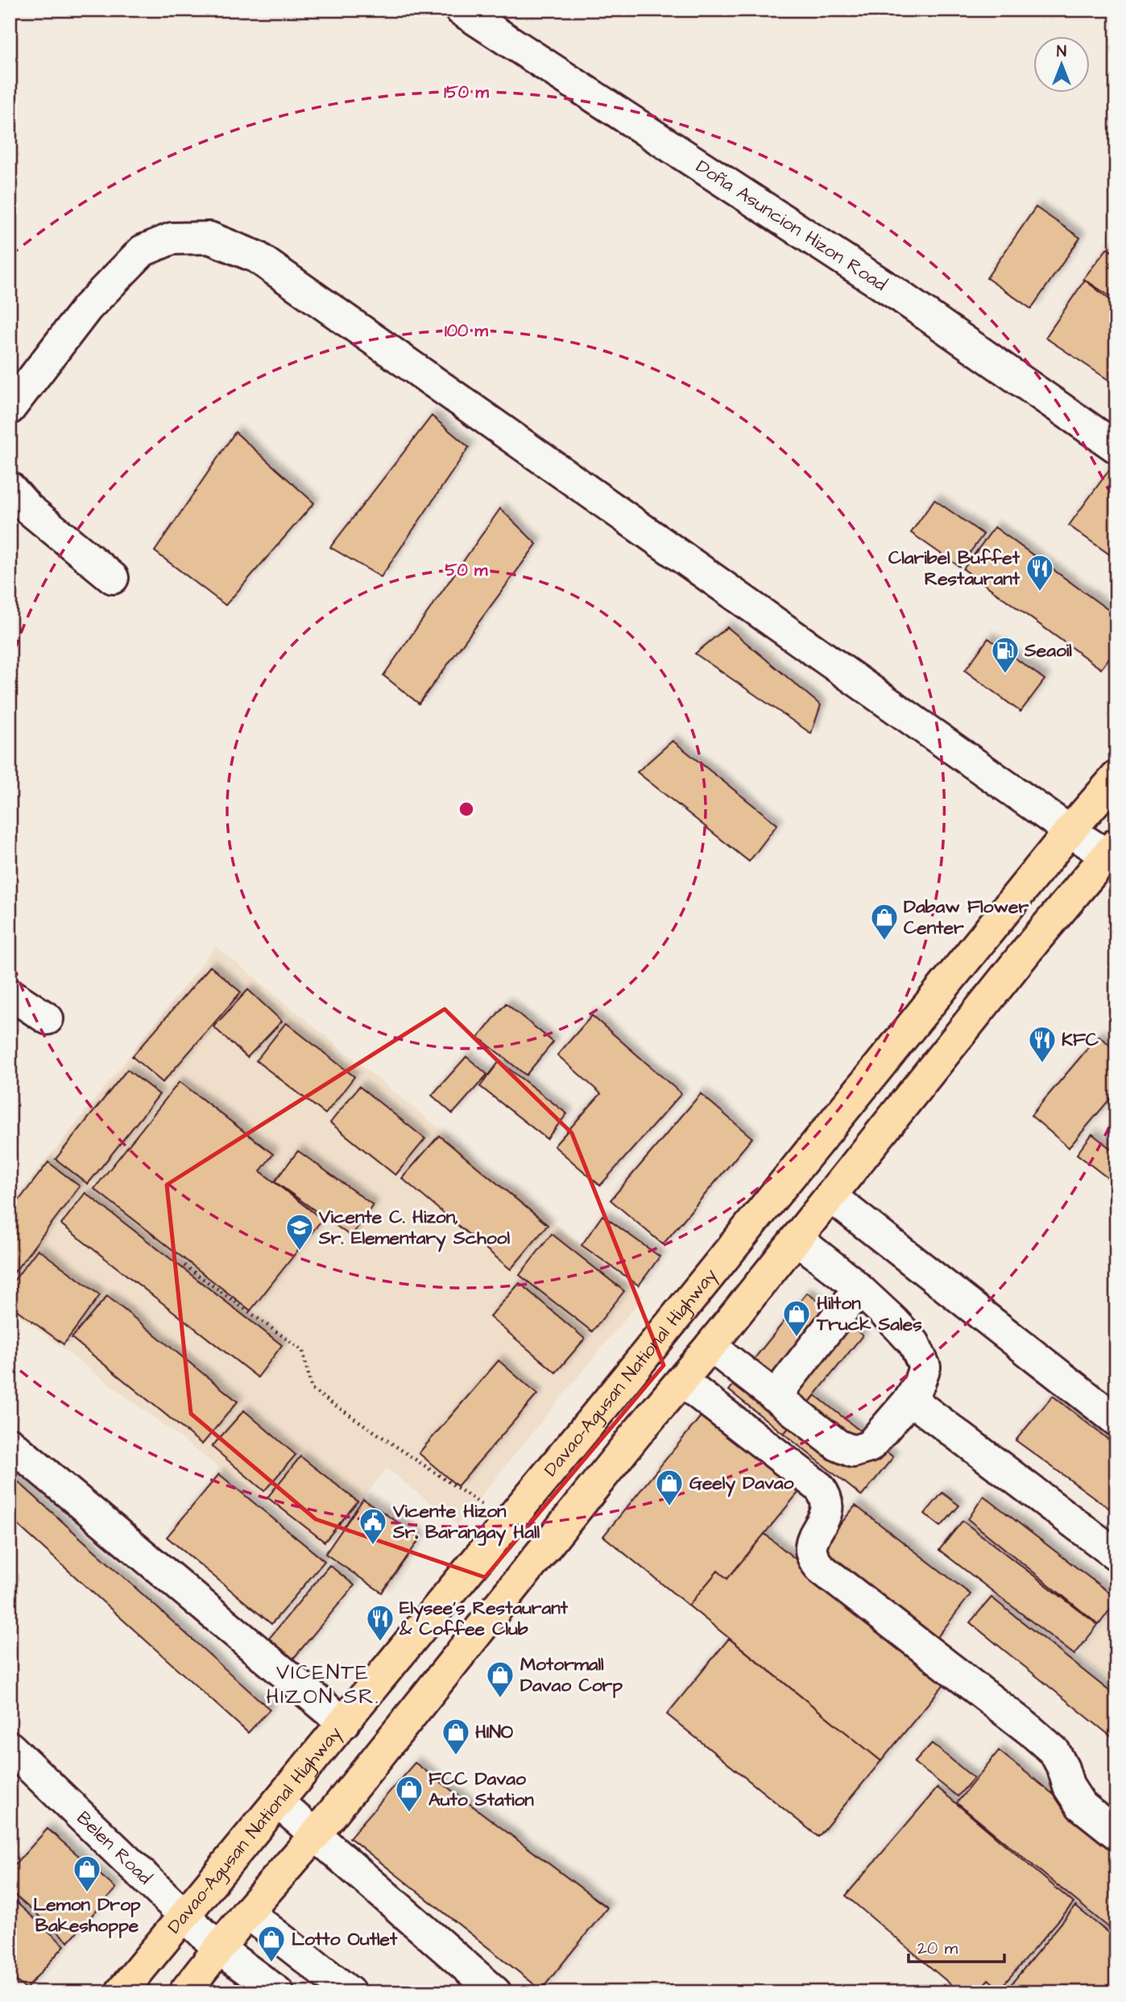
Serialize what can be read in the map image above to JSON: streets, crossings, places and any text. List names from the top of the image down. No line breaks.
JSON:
{"streets":{"main road":["Davao-Agusan National Highway"],"street":["Doña Asuncion Hizon Road","Belen Road"]},"crossings":[["Davao-Agusan National Highway","Belen Road"]],"districts":["VICENTE HIZON SR."],"places":{"restaurant":["Claribel Buffet Restaurant","KFC","Elysee's Restaurant & Coffee Club"],"fuel station":["Seaoil"],"shop":["Dabaw Flower Center","Hilton Truck Sales","Geely Davao","Motormall Davao Corp","HINO","FCC Davao Auto Station","Lemon Drop Bakeshoppe","Lotto Outlet"],"school or university":["Vicente C. Hizon, Sr. Elementary School"],"public building":["Vicente Hizon Sr. Barangay Hall"]},"scale_bar":"20 m","north":"top","rings":["150 m","100 m","50 m"]}
